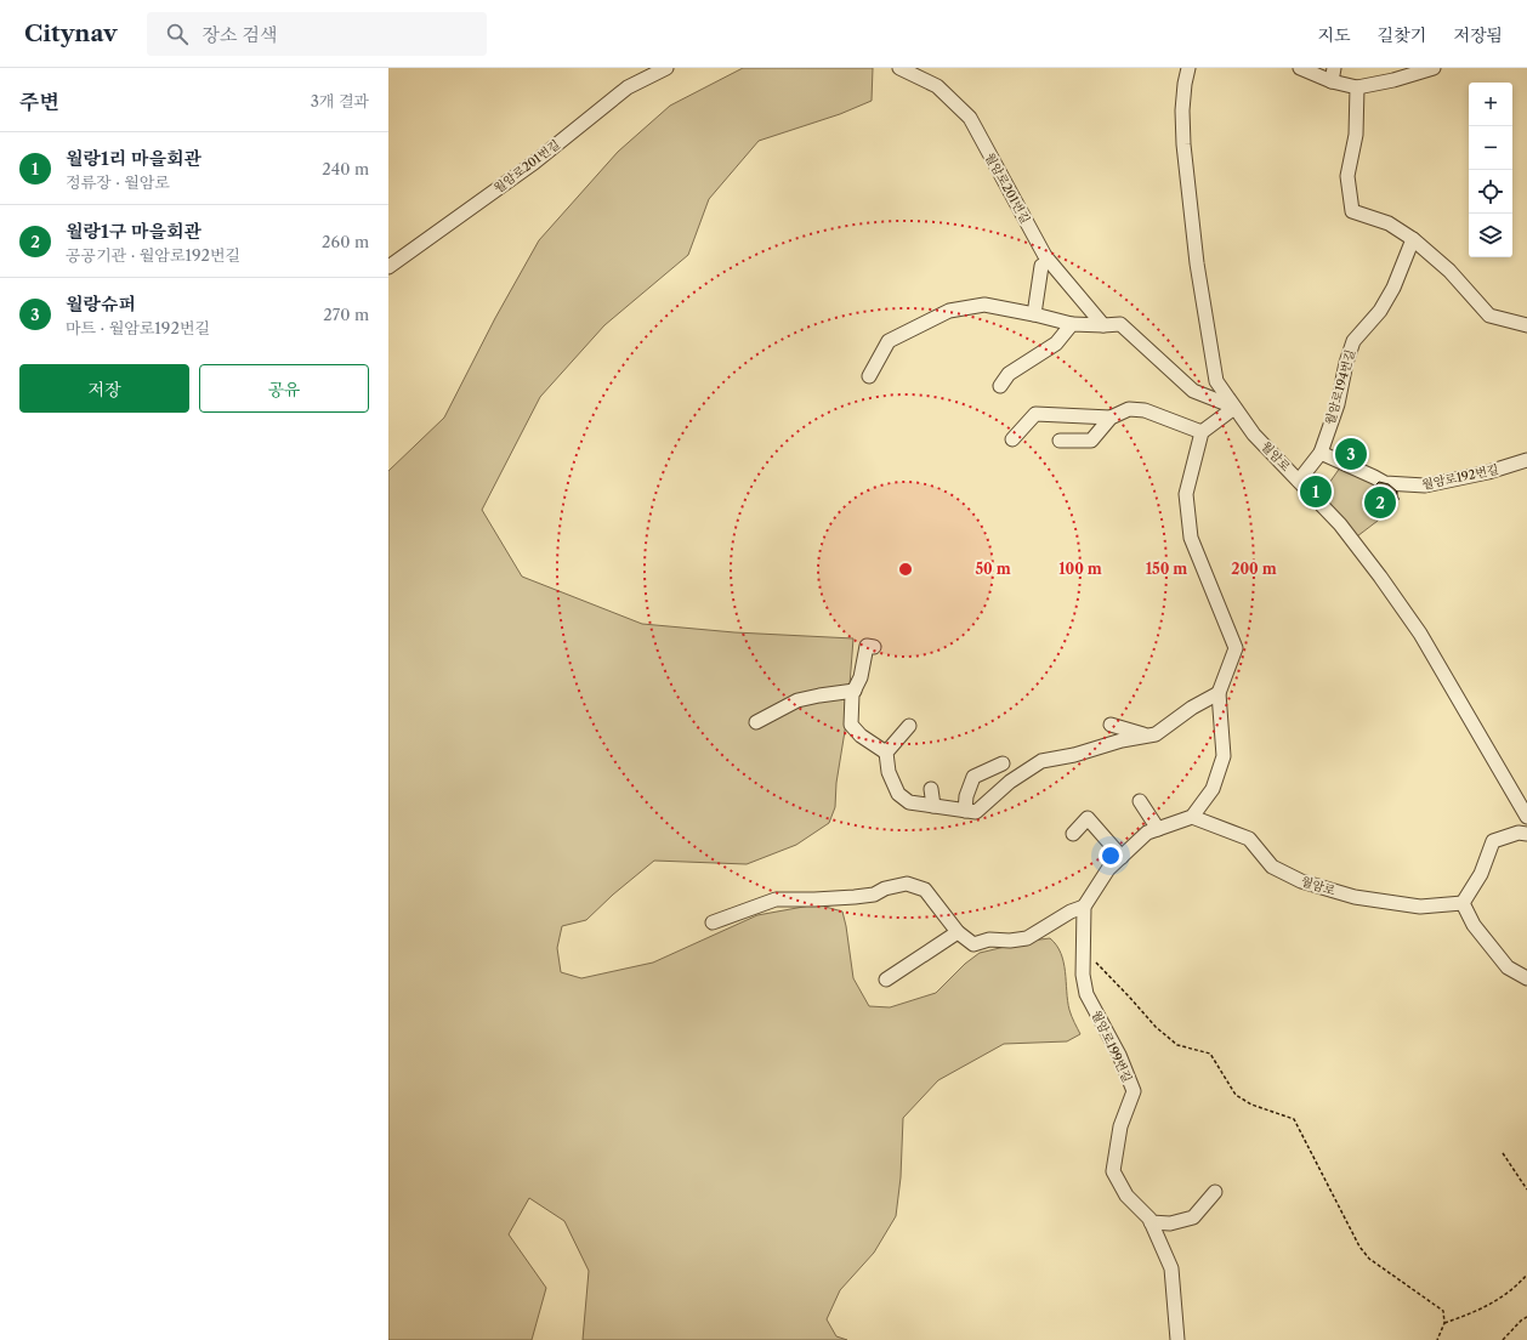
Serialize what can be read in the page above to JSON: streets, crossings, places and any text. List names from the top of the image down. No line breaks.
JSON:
{"streets":{"street":["월암로201번길","월암로194번길","월암로","월암로192번길","월암로199번길"]},"crossings":[["월암로194번길","월암로192번길"]],"page":{"header":"Citynav","search":"장소 검색","nav":["지도","길찾기","저장됨"],"heading":["주변","3개 결과"],"map_buttons":["+","−"],"list":[{"mark":"1","name":"월랑1리 마을회관","note":"정류장 · 월암로","value":"240 m"},{"mark":"2","name":"월랑1구 마을회관","note":"공공기관 · 월암로192번길","value":"260 m"},{"mark":"3","name":"월랑슈퍼","note":"마트 · 월암로192번길","value":"270 m"}],"buttons":["저장","공유"],"pins":["3","1","2"]},"rings":["50 m","100 m","150 m","200 m"]}
